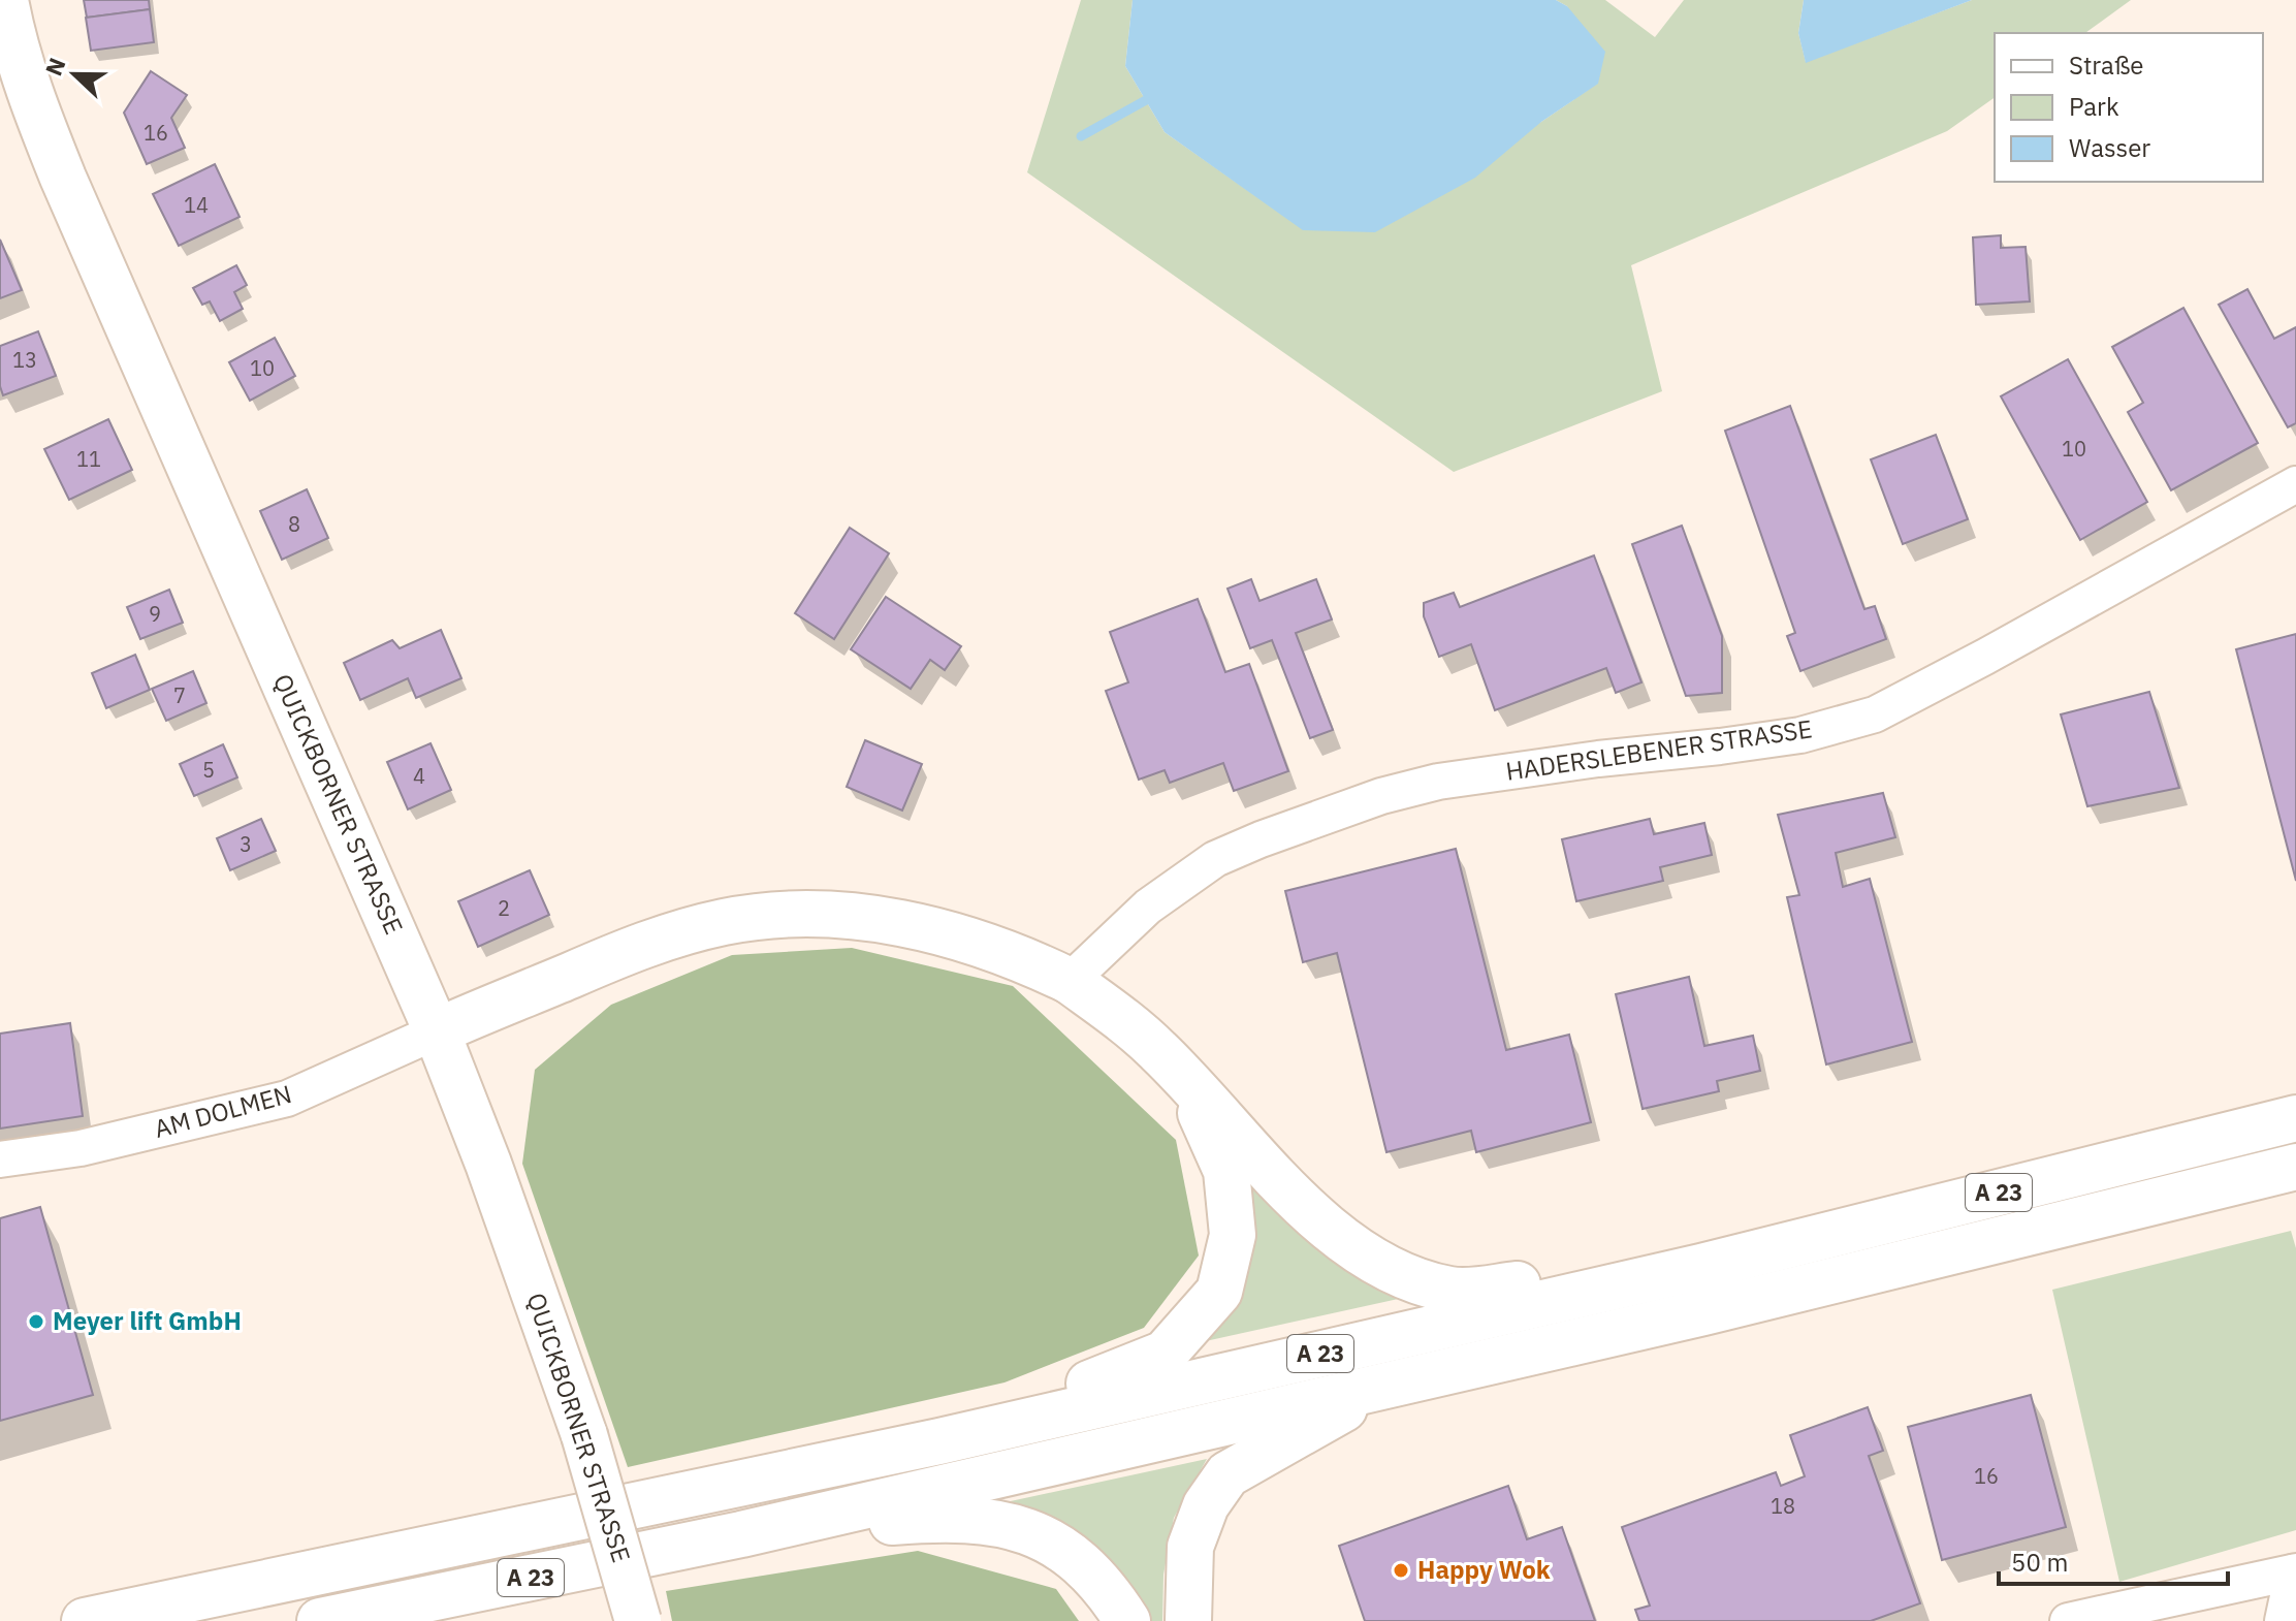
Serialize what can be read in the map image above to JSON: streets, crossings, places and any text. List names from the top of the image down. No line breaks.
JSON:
{"streets":{"main road":["QUICKBORNER STRASSE","A 23"],"street":["HADERSLEBENER STRASSE","AM DOLMEN"]},"crossings":[["QUICKBORNER STRASSE","AM DOLMEN"]],"places":["Meyer lift GmbH","Happy Wok"],"house_numbers":["16","14","13","10","10","11","8","9","7","5","4","3","2","16","18"],"legend":["Straße","Park","Wasser"],"scale_bar":"50 m","north":"left"}
